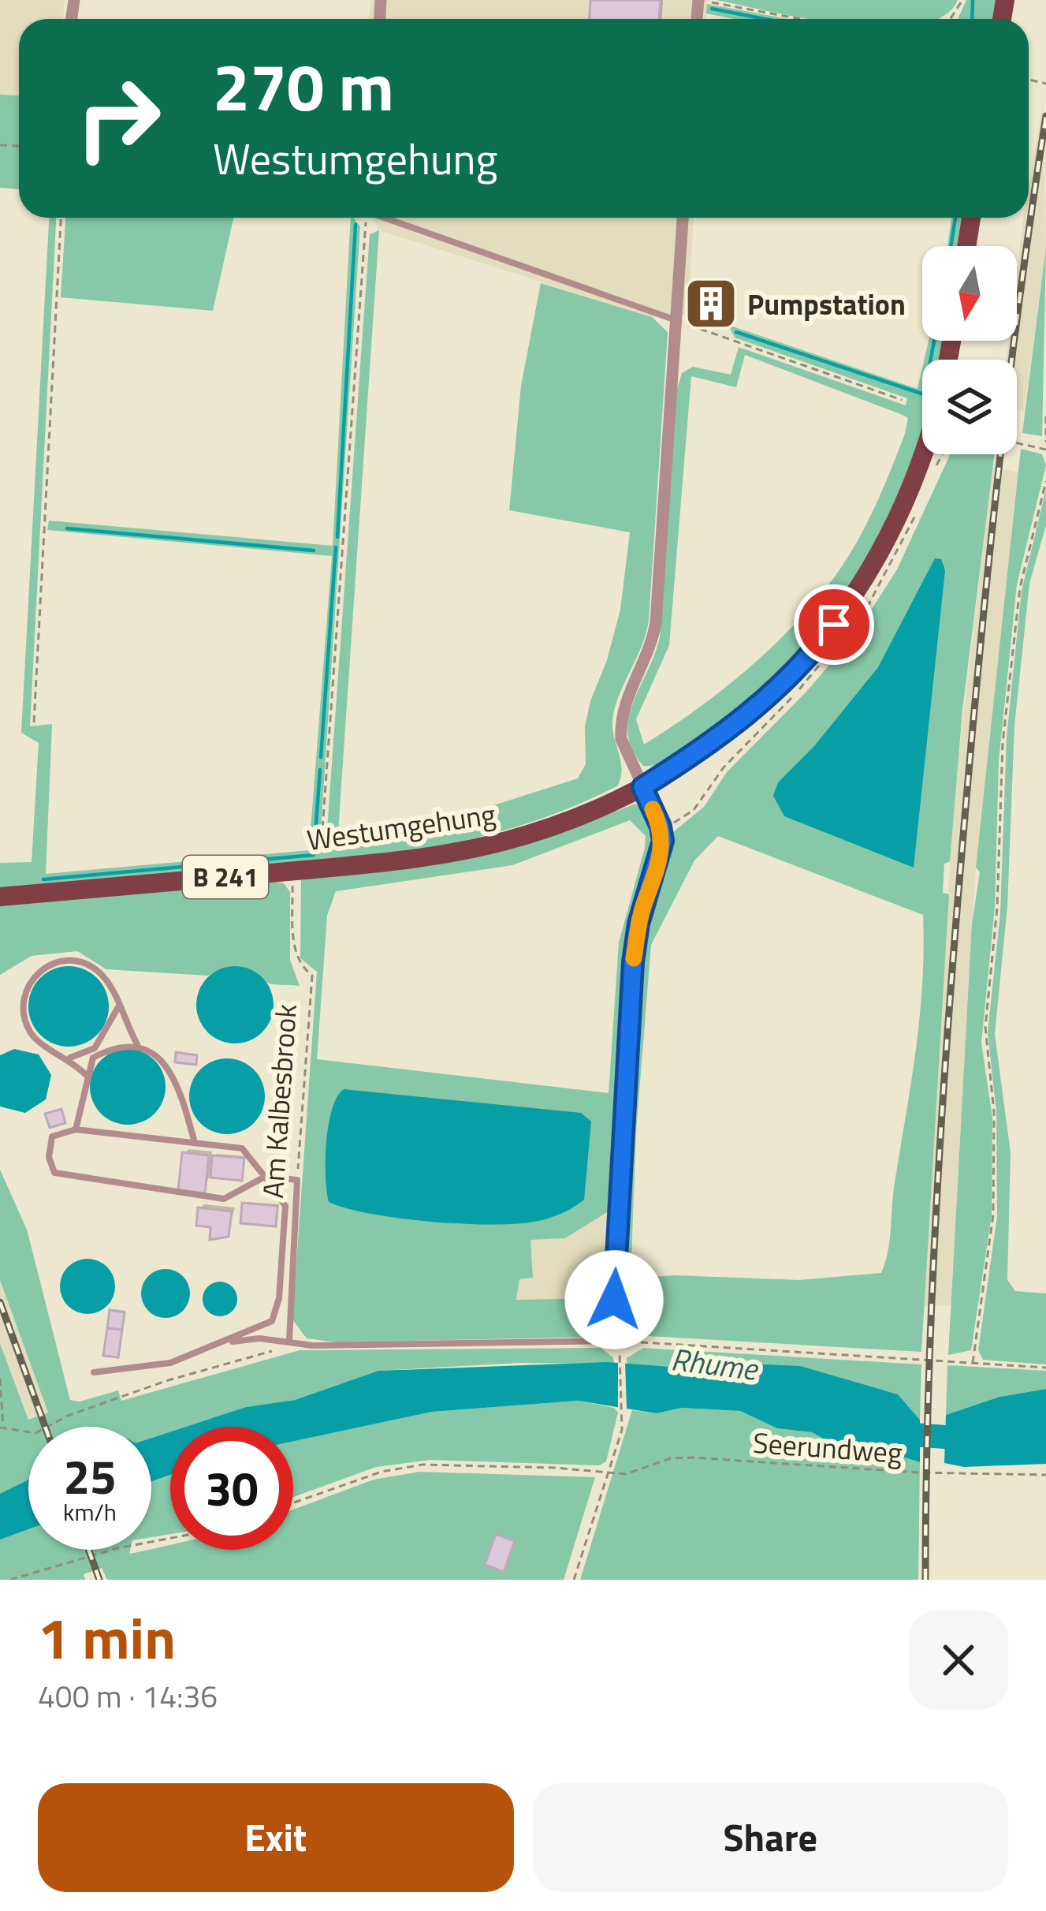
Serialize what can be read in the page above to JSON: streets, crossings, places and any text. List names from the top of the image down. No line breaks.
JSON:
{"streets":{"main road":["Westumgehung","B 241"],"lane":["Am Kalbesbrook"],"path":["Seerundweg"]},"crossings":[["Westumgehung","Am Kalbesbrook"]],"water":["Rhume"],"places":{"building":["Pumpstation"]},"north":"bottom","page":{"turn":["270 m","Westumgehung"],"speed":"25 km/h","limit":"30","heading":["1 min","400 m · 14:36"],"buttons":["Exit","Share"]}}
